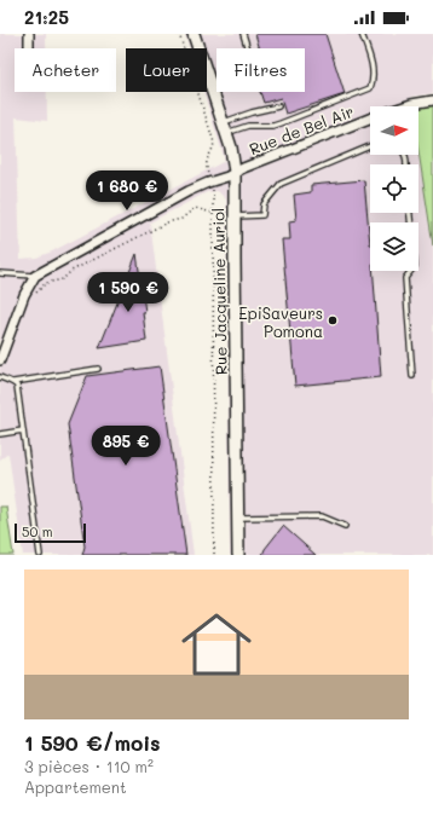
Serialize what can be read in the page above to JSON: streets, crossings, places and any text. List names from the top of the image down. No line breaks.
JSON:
{"streets":{"street":["Rue de Bel Air","Rue Jacqueline Auriol"]},"crossings":[["Rue de Bel Air","Rue Jacqueline Auriol"]],"places":["EpiSaveurs Pomona"],"scale_bar":"50 m","north":"right","page":{"status":"21:25","chip":["Acheter","Louer","Filtres"],"price":["1 680 €","1 590 €","895 €"],"scale":"50 m","list":[{"name":"1 590 €/mois","note":"3 pièces · 110 m² · Appartement"}]}}
